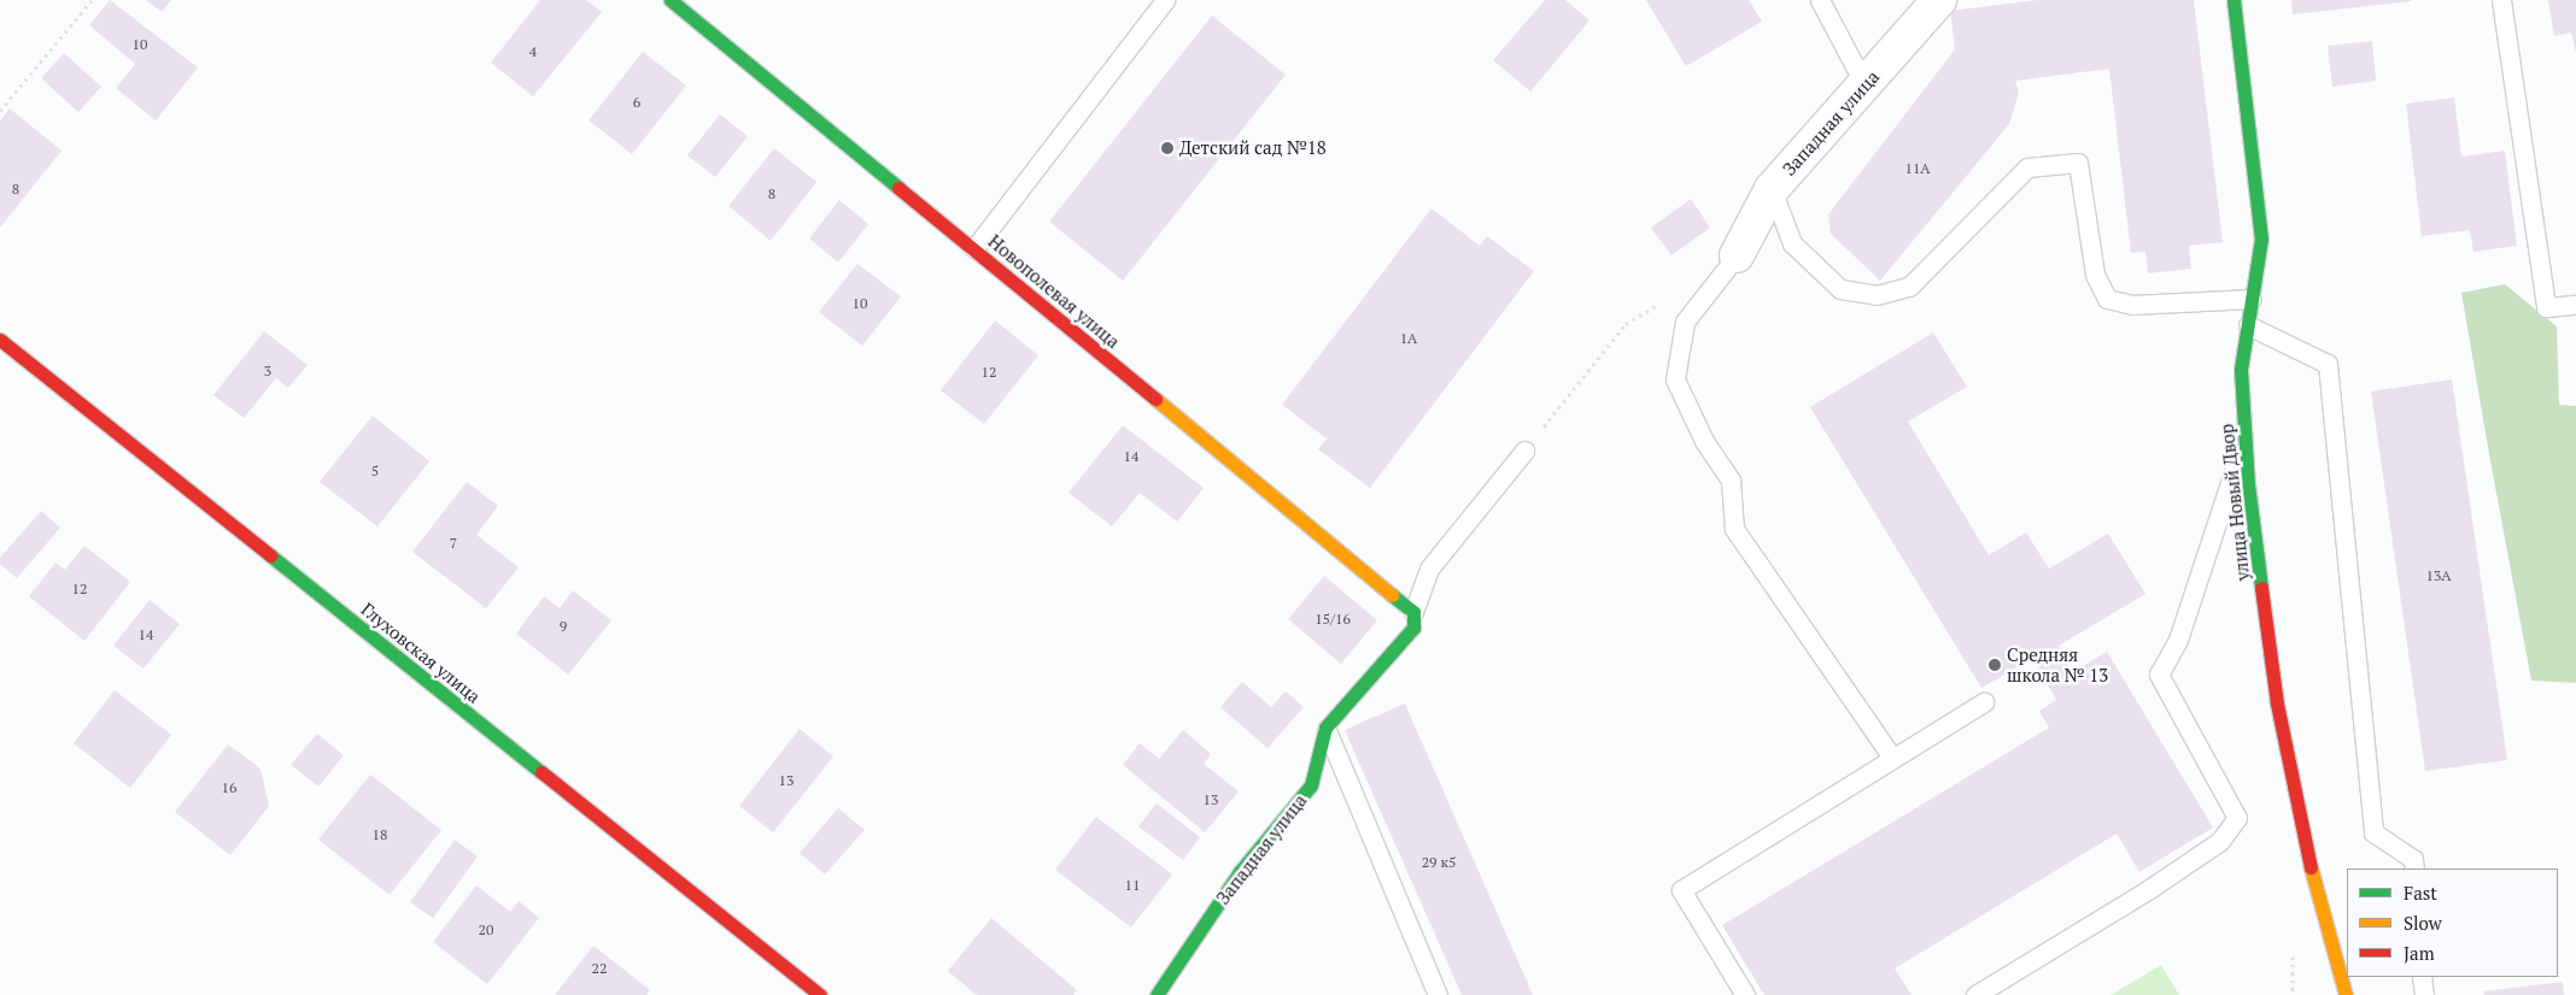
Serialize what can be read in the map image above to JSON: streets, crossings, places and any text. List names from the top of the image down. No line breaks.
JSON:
{"streets":{"street":["Западная улица","Новополевая улица","улица Новый Двор","Глуховская улица"]},"crossings":[["Западная улица","Новополевая улица"]],"places":["Детский сад №18","Средняя школа № 13"],"house_numbers":["10","4","6","11А","8","8","10","1А","3","12","14","5","7","13А","12","15/16","9","14","13","16","13","18","29 к5","11","20","22"],"legend":["Fast","Slow","Jam"]}
